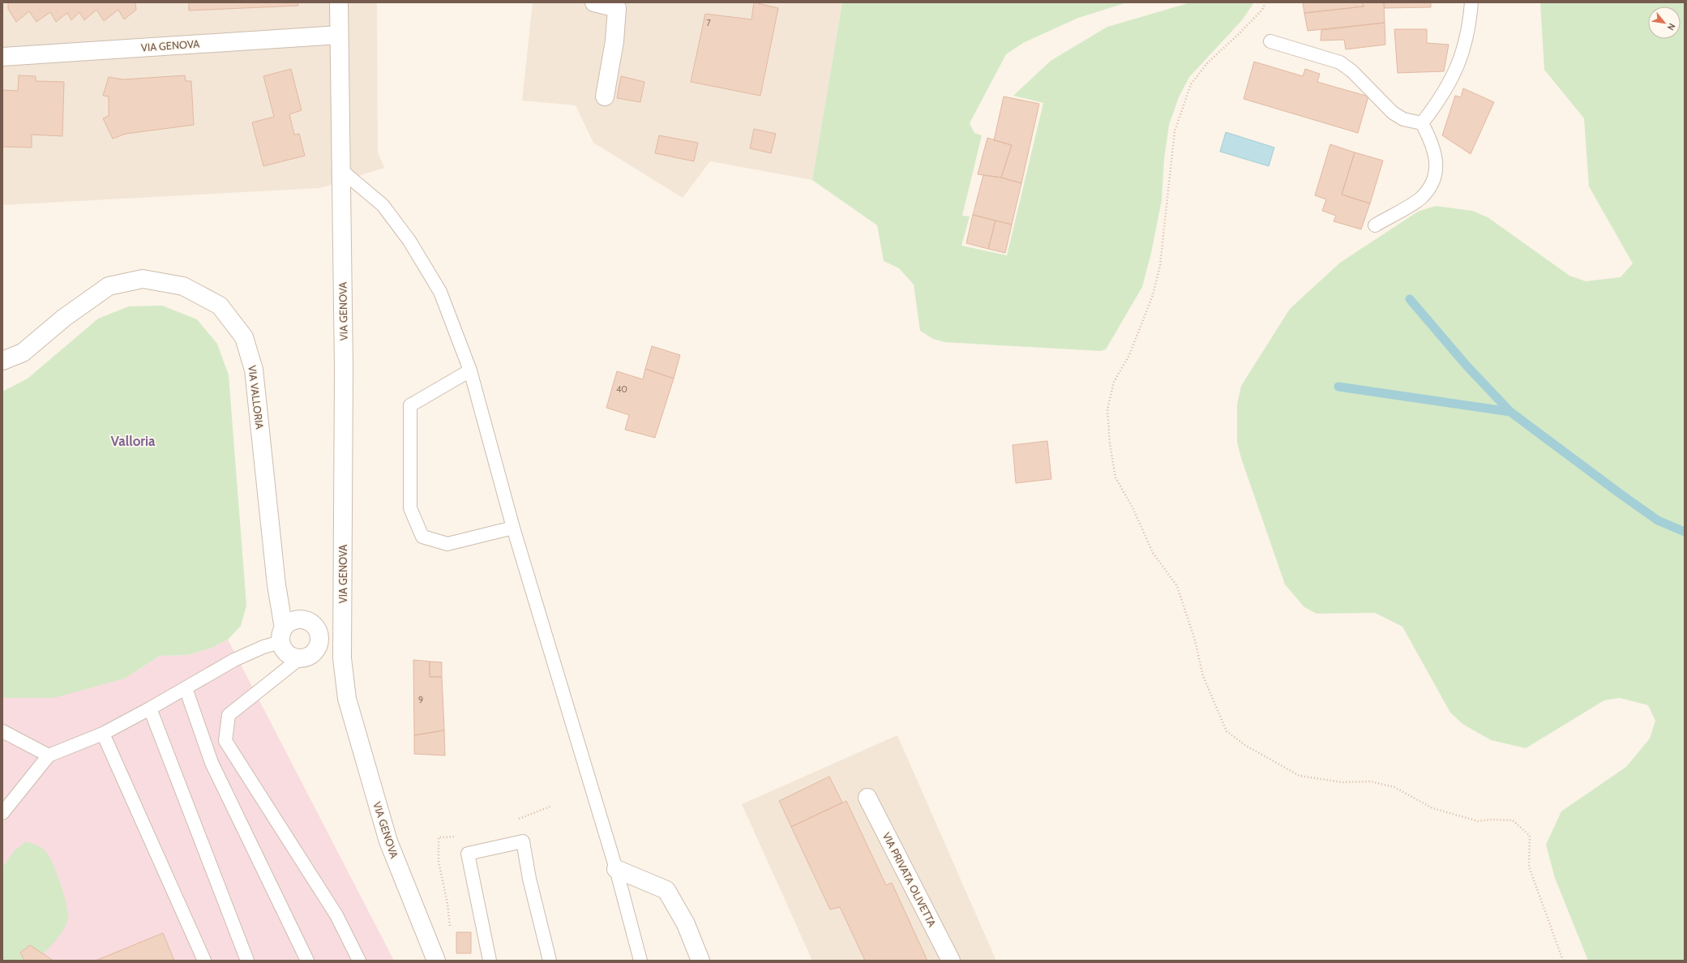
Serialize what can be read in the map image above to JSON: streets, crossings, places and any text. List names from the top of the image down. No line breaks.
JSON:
{"streets":{"street":["VIA GENOVA","VIA VALLORIA","VIA PRIVATA OLIVETTA"]},"districts":["Valloria"],"house_numbers":["7","40","9"],"north":"bottom right"}
